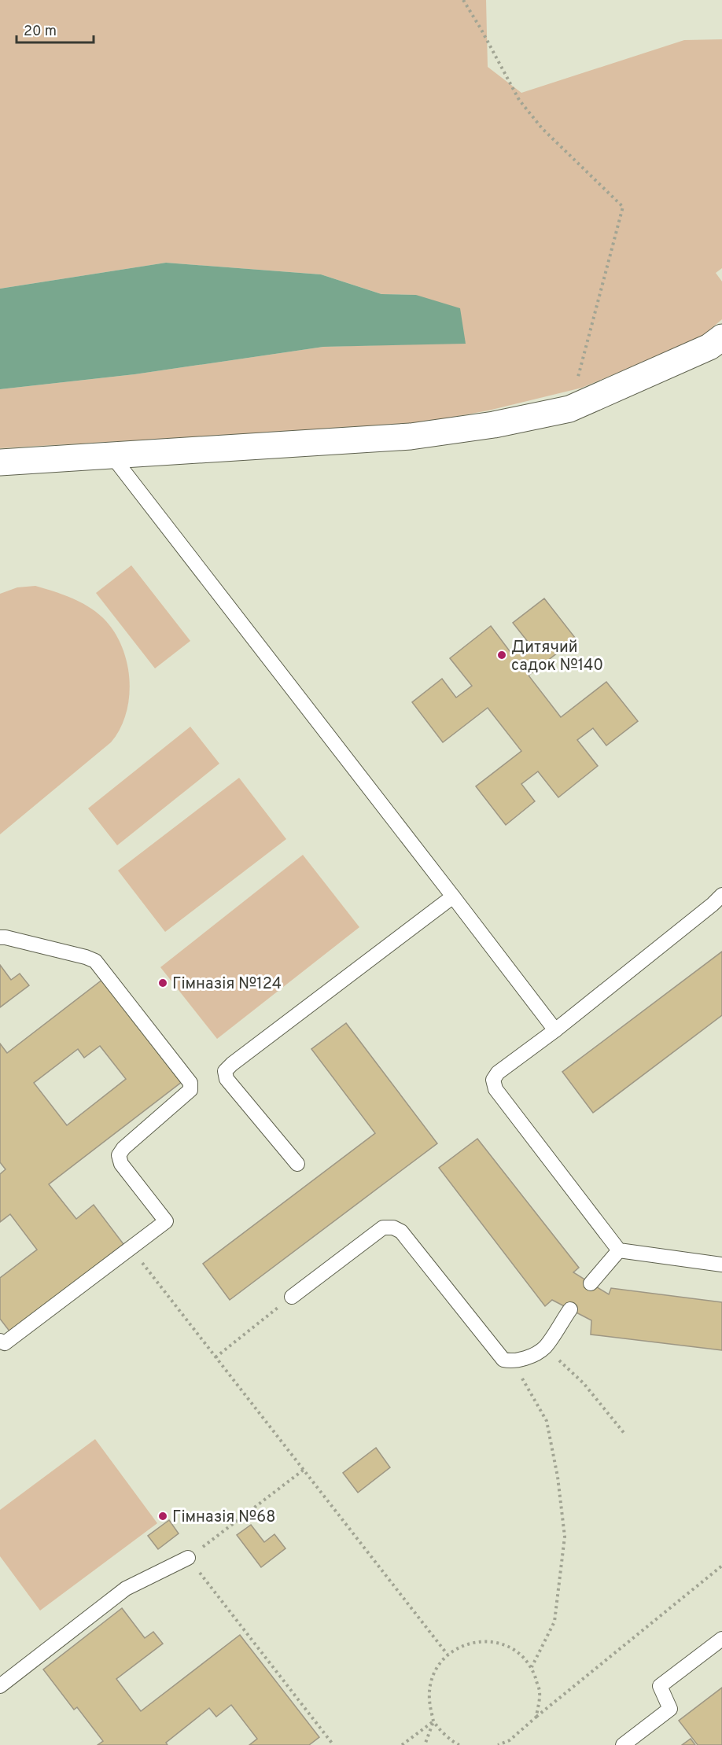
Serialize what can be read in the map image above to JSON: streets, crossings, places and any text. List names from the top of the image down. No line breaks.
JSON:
{"places":["Дитячий садок №140","Гімназія №124","Гімназія №68"],"scale_bar":"20 m"}
